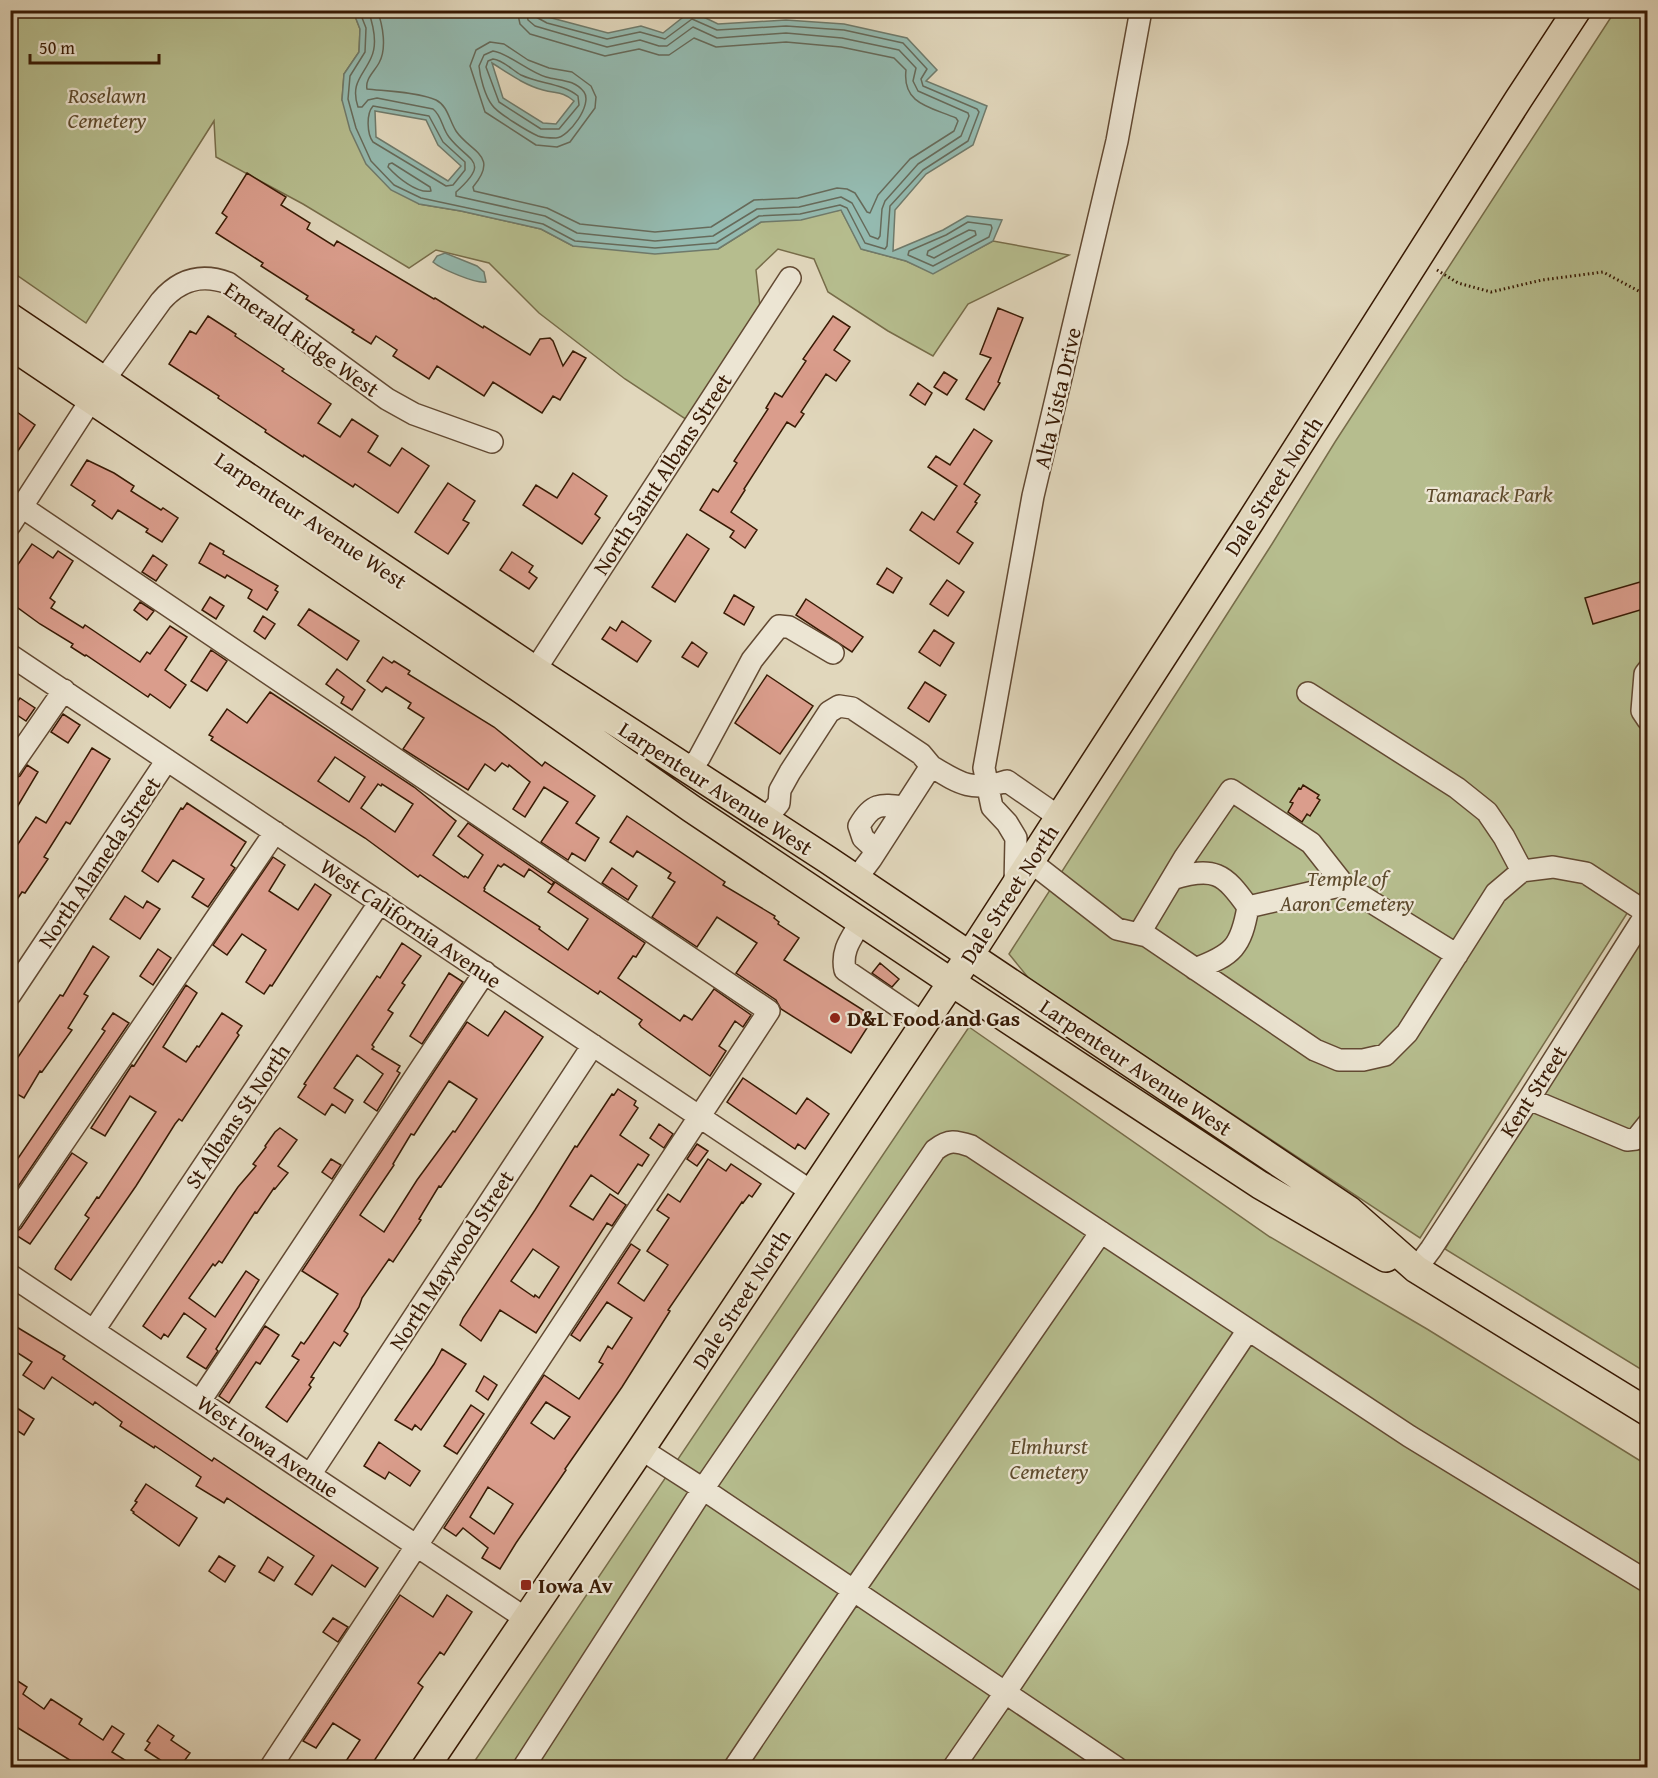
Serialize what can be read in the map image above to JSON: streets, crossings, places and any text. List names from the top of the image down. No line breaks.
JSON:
{"streets":{"main road":["Dale Street North","Larpenteur Avenue West"],"street":["Emerald Ridge West","Alta Vista Drive","North Saint Albans Street","North Alameda Street","West California Avenue","Kent Street","St Albans St North","North Maywood Street","West Iowa Avenue"]},"crossings":[["Emerald Ridge West","Larpenteur Avenue West"],["Alta Vista Drive","Dale Street North"],["North Saint Albans Street","Larpenteur Avenue West"],["Dale Street North","Larpenteur Avenue West"],["Dale Street North","West California Avenue"],["Dale Street North","West Iowa Avenue"],["Larpenteur Avenue West","Kent Street"],["North Alameda Street","West California Avenue"],["West California Avenue","St Albans St North"],["West California Avenue","North Maywood Street"],["St Albans St North","West Iowa Avenue"],["North Maywood Street","West Iowa Avenue"]],"parks":["Roselawn Cemetery","Tamarack Park","Temple of Aaron Cemetery","Elmhurst Cemetery"],"places":{"other":["D&L Food and Gas"],"transit":["Iowa Av"]},"scale_bar":"50 m"}
